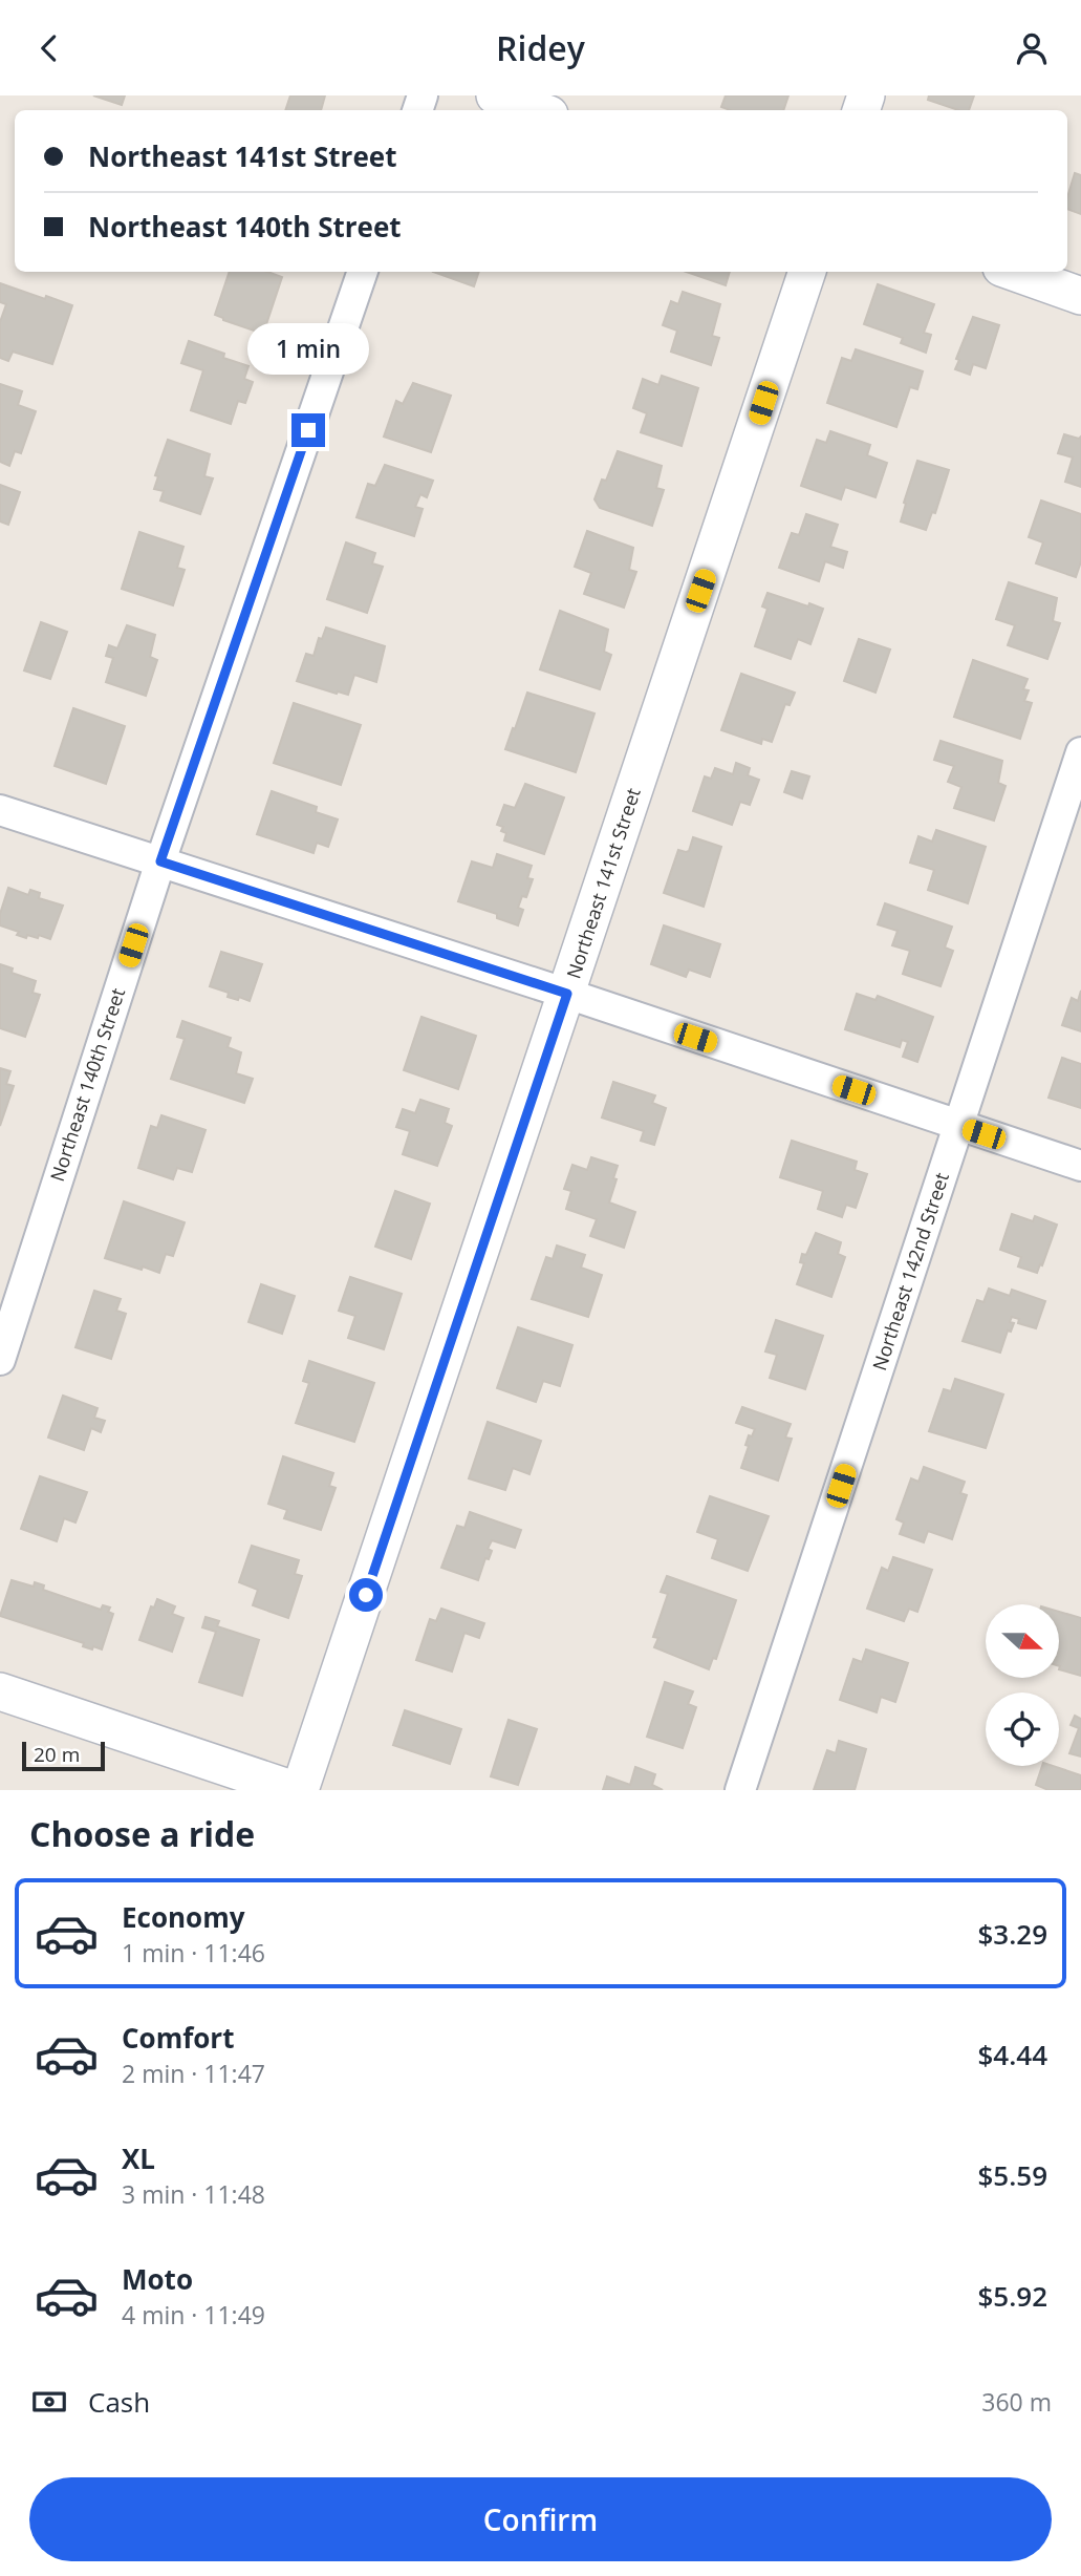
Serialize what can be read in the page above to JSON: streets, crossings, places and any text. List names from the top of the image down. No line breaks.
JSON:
{"streets":{"street":["Northeast 141st Street","Northeast 140th Street","Northeast 142nd Street"]},"scale_bar":"20 m","north":"right","page":{"header":"Ridey","banner":["Northeast 141st Street","Northeast 140th Street"],"bubble":"1 min","scale":"20 m","heading":"Choose a ride","list":[{"name":"Economy","note":"1 min · 11:46","value":"$3.29"},{"name":"Comfort","note":"2 min · 11:47","value":"$4.44"},{"name":"XL","note":"3 min · 11:48","value":"$5.59"},{"name":"Moto","note":"4 min · 11:49","value":"$5.92"}],"pay":["Cash","360 m"],"buttons":"Confirm"}}
